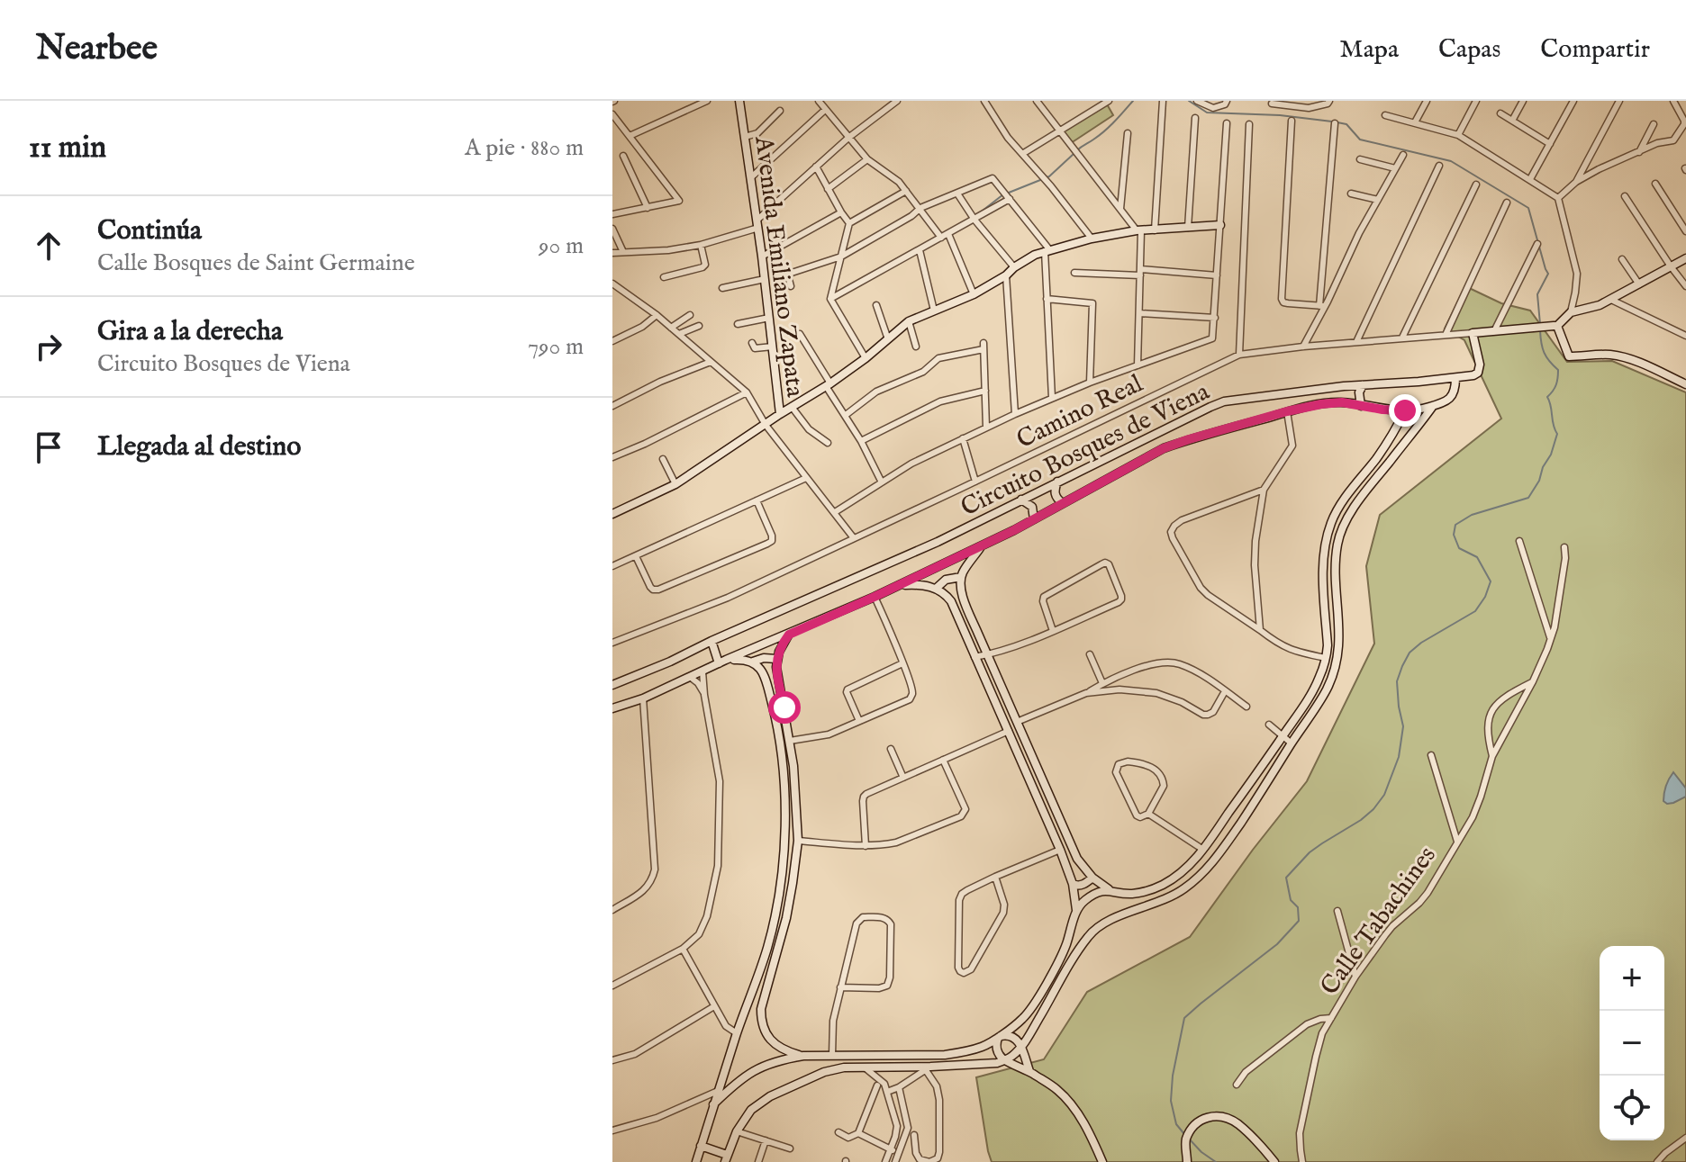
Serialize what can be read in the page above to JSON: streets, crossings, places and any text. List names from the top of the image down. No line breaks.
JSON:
{"streets":{"main road":["Avenida Emiliano Zapata","Camino Real","Circuito Bosques de Viena"],"street":["Calle Tabachines"]},"page":{"header":"Nearbee","nav":["Mapa","Capas","Compartir"],"heading":["11 min","A pie · 880 m"],"list":[["Continúa","Calle Bosques de Saint Germaine","90 m"],["Gira a la derecha","Circuito Bosques de Viena","790 m"],"Llegada al destino"],"map_buttons":["+","−"]}}
